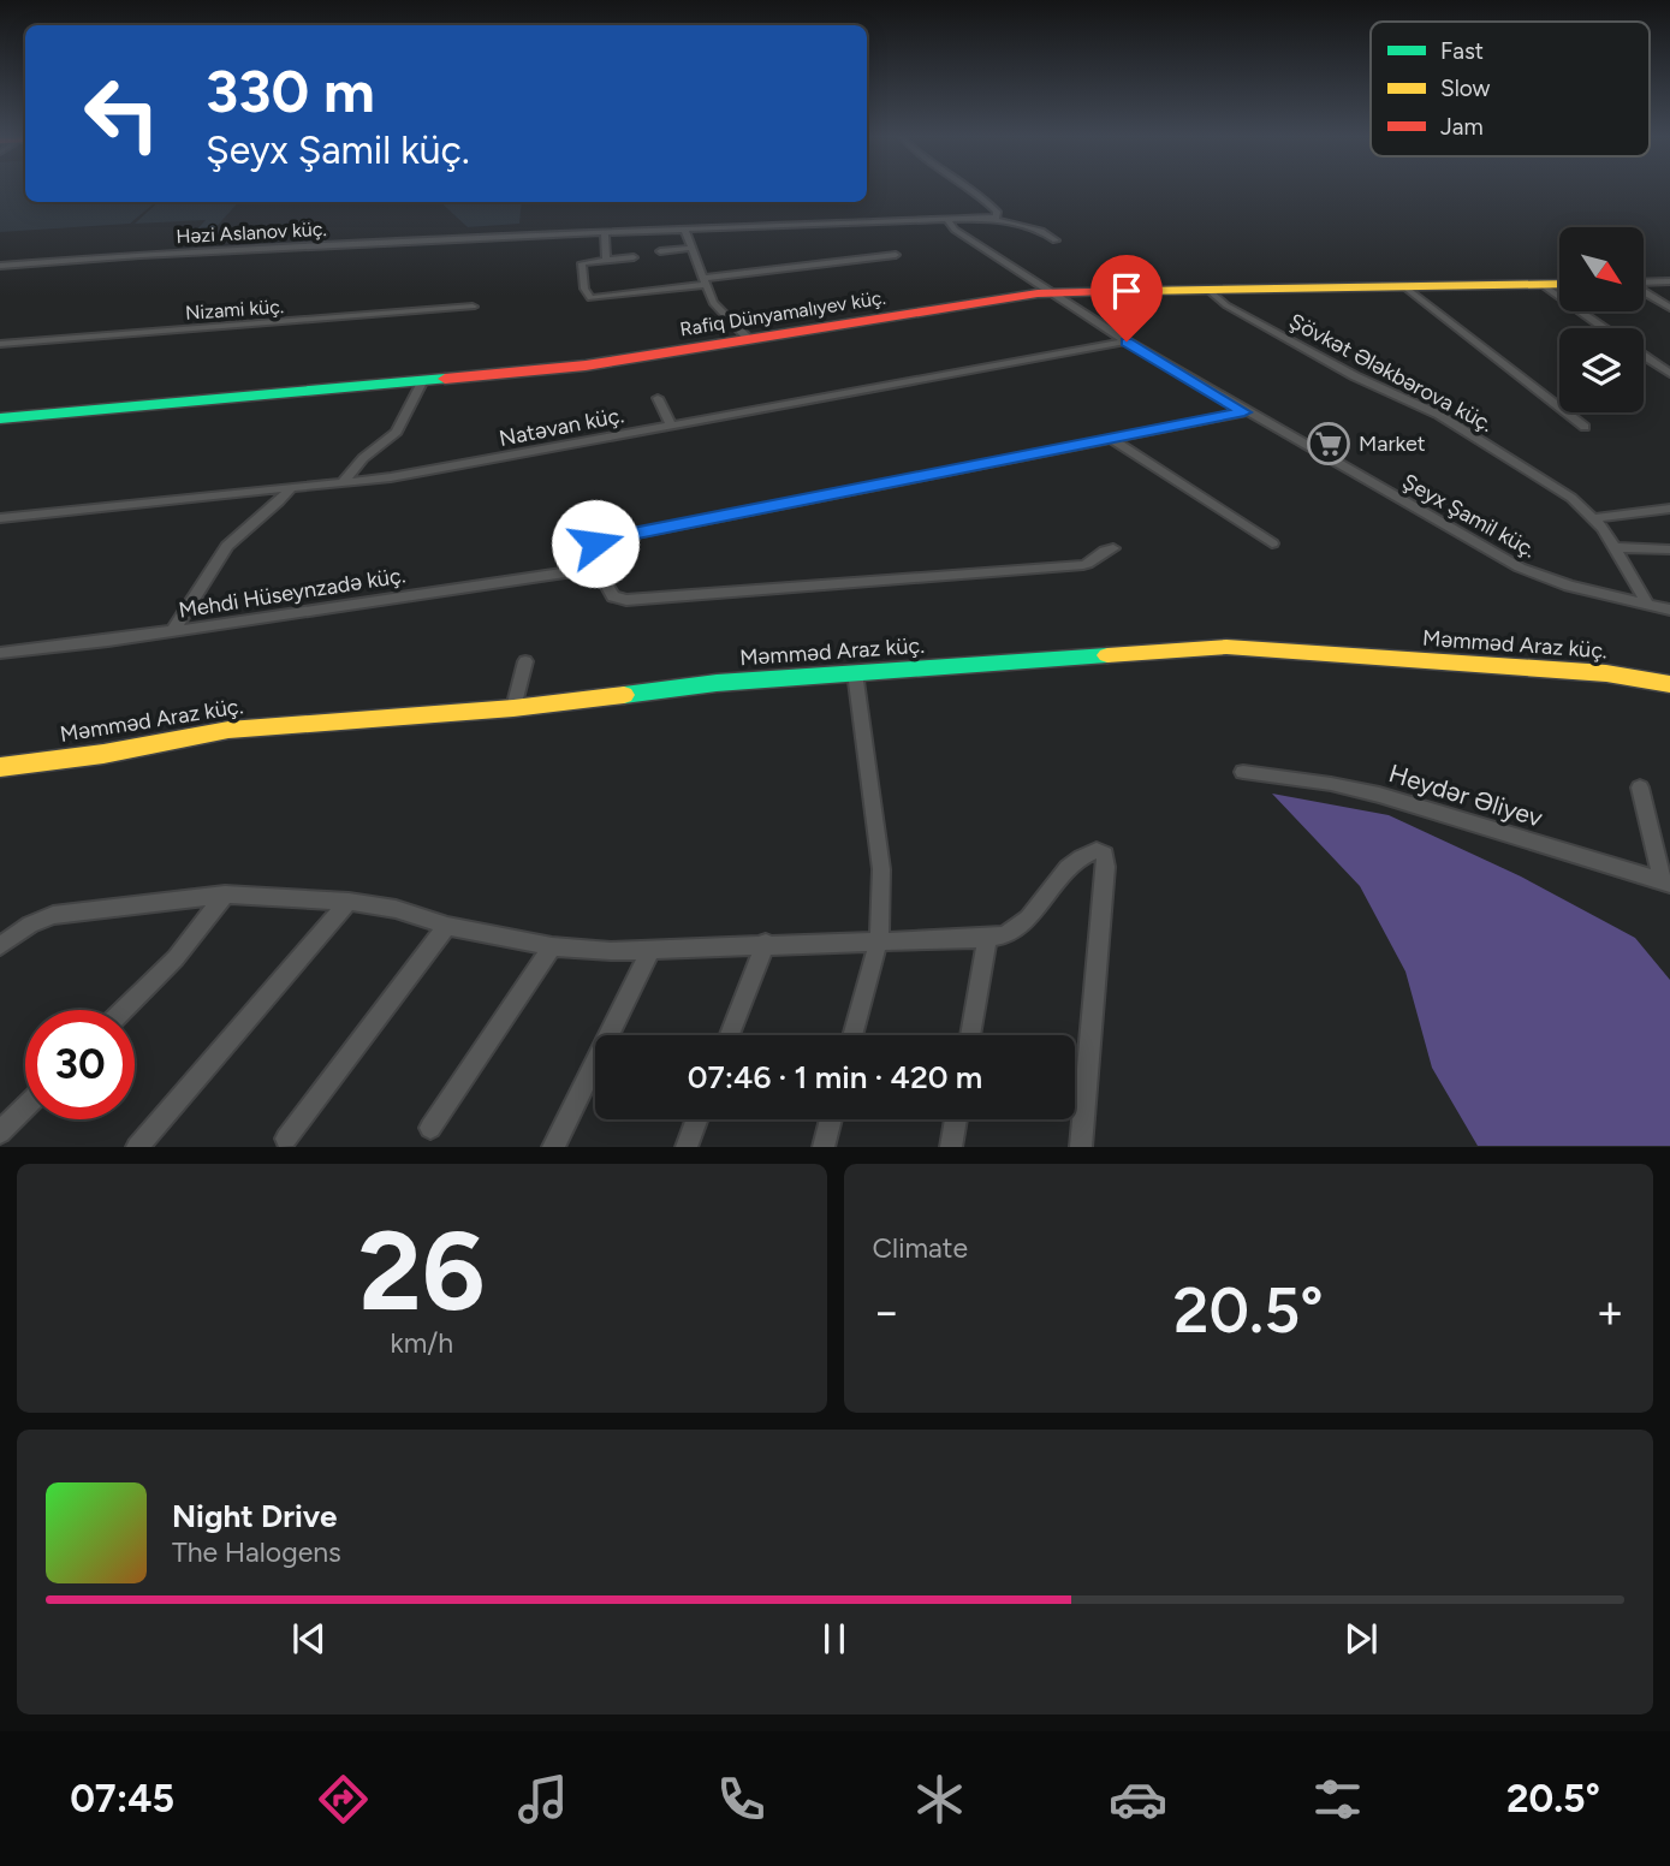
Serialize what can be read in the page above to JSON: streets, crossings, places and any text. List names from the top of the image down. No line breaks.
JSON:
{"streets":{"street":["Həzi Aslanov küç.","Nizami küç.","Rafiq Dünyamalıyev küç.","Şövkət Ələkbərova küç.","Natəvan küç.","Şeyx Şamil küç.","Mehdi Hüseynzadə küç.","Məmməd Araz küç.","Heydər Əliyev"]},"crossings":[["Həzi Aslanov küç.","Şeyx Şamil küç."],["Rafiq Dünyamalıyev küç.","Şövkət Ələkbərova küç."],["Rafiq Dünyamalıyev küç.","Şeyx Şamil küç."],["Şövkət Ələkbərova küç.","Şeyx Şamil küç."],["Natəvan küç.","Şeyx Şamil küç."]],"places":{"supermarket":["Market"]},"legend":["Fast","Slow","Jam"],"north":"bottom right","page":{"turn":["330 m","Şeyx Şamil küç."],"limit":"30","trip":"07:46 · 1 min · 420 m","tile":[["26","km/h"],"Climate"],"heat":["−","20.5°","+"],"song":["Night Drive","The Halogens"],"tabs":["07:45","20.5°"]}}
